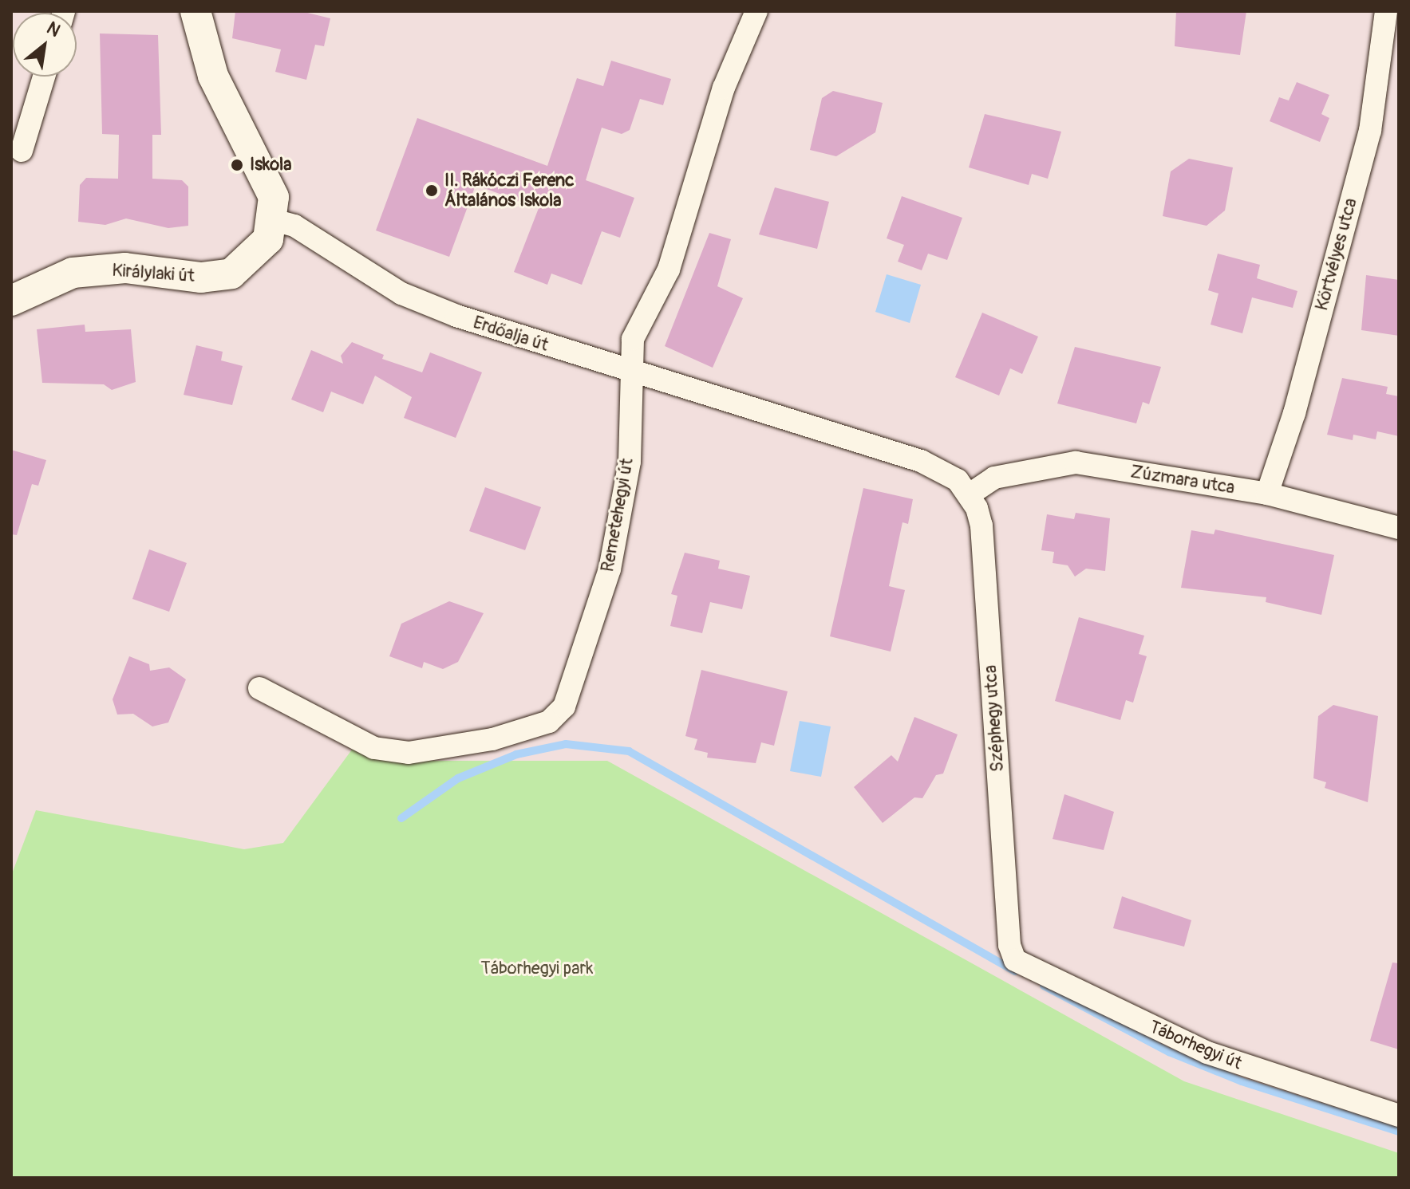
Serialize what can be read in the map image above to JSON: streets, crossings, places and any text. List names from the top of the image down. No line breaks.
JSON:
{"streets":{"street":["Körtvélyes utca","Királylaki út","Erdőalja út","Zúzmara utca","Remetehegyi út","Széphegy utca","Táborhegyi út"]},"crossings":[["Körtvélyes utca","Zúzmara utca"],["Királylaki út","Erdőalja út"],["Erdőalja út","Zúzmara utca"],["Erdőalja út","Remetehegyi út"],["Erdőalja út","Széphegy utca"],["Zúzmara utca","Széphegy utca"],["Széphegy utca","Táborhegyi út"]],"parks":["Táborhegyi park"],"places":["Iskola","II. Rákóczi Ferenc Általános Iskola"],"north":"top right"}
